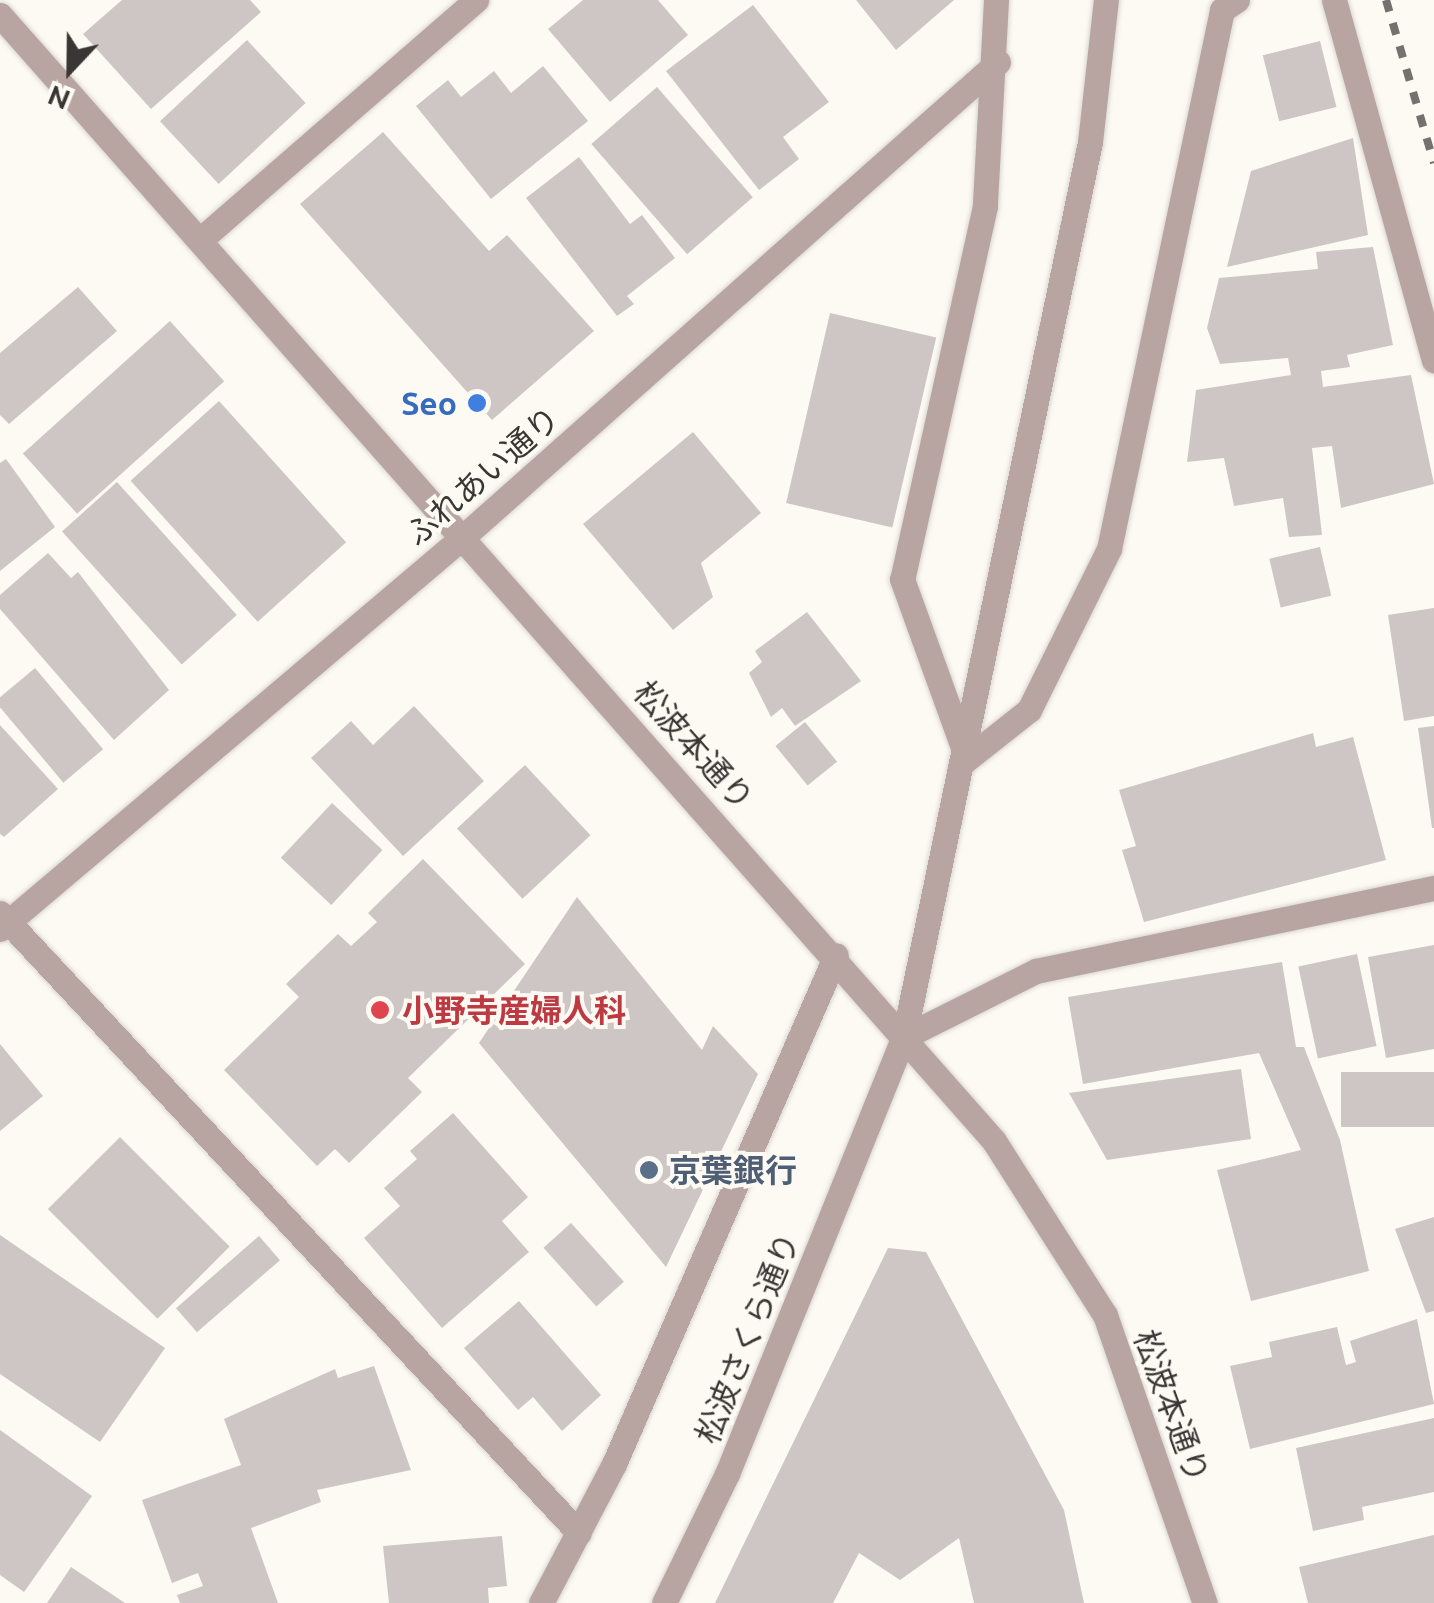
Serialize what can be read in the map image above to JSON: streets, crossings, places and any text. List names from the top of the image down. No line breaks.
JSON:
{"streets":{"street":["ふれあい通り","松波本通り","松波さくら通り"]},"crossings":[["ふれあい通り","松波本通り"],["松波本通り","松波さくら通り"]],"places":["Seo","小野寺産婦人科","京葉銀行"],"north":"bottom"}
